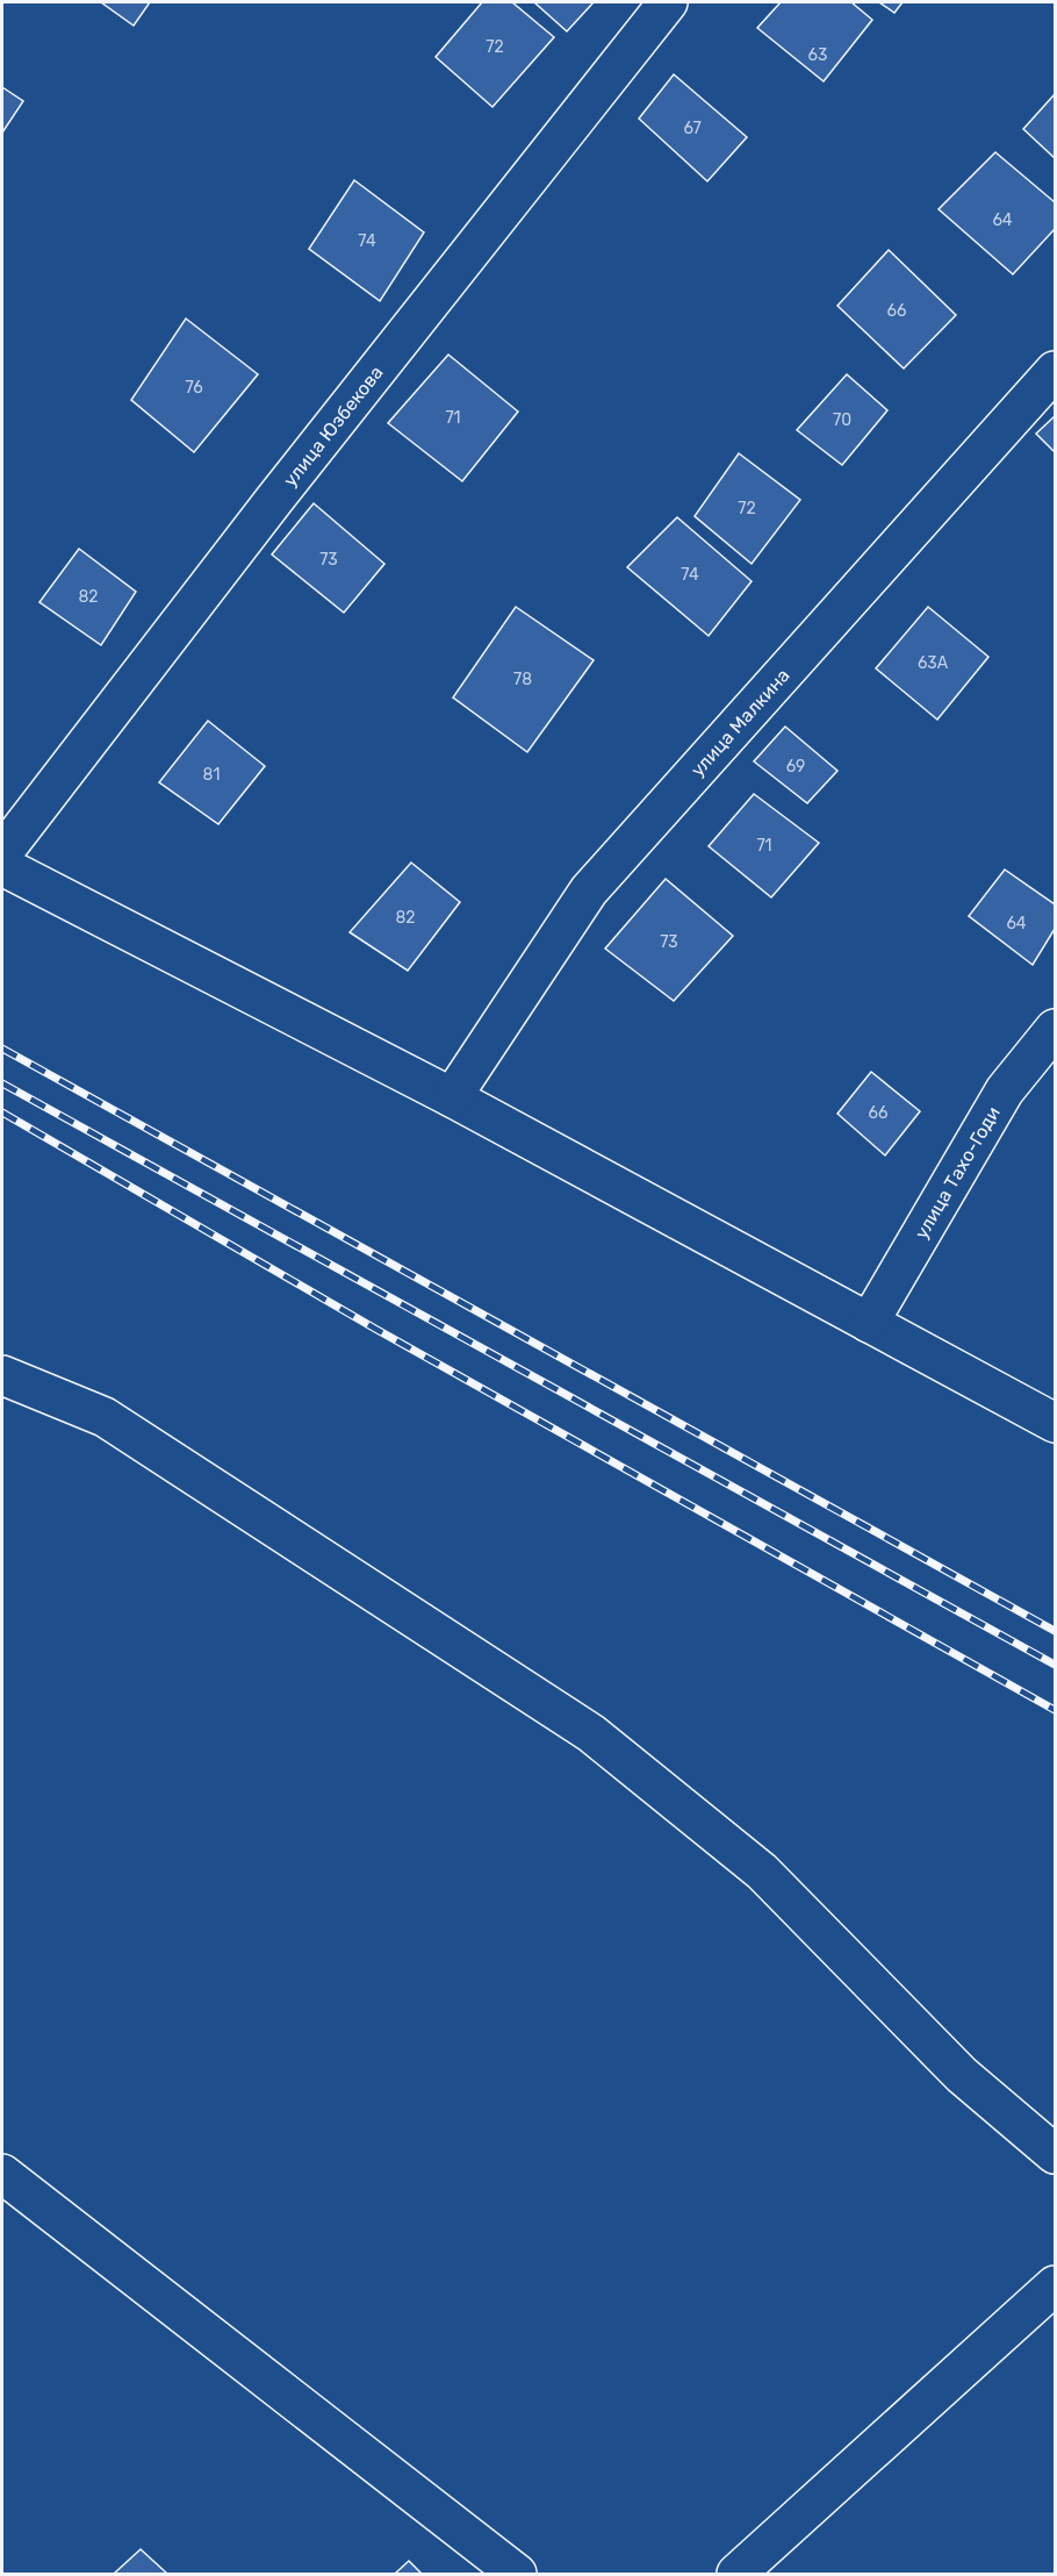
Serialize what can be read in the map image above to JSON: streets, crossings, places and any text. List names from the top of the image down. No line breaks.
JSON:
{"streets":{"street":["улица Юзбекова","улица Малкина","улица Тахо-Годи"]},"house_numbers":["72","63","67","64","74","66","76","71","70","72","73","74","82","63А","78","69","81","71","82","64","73","66"]}
